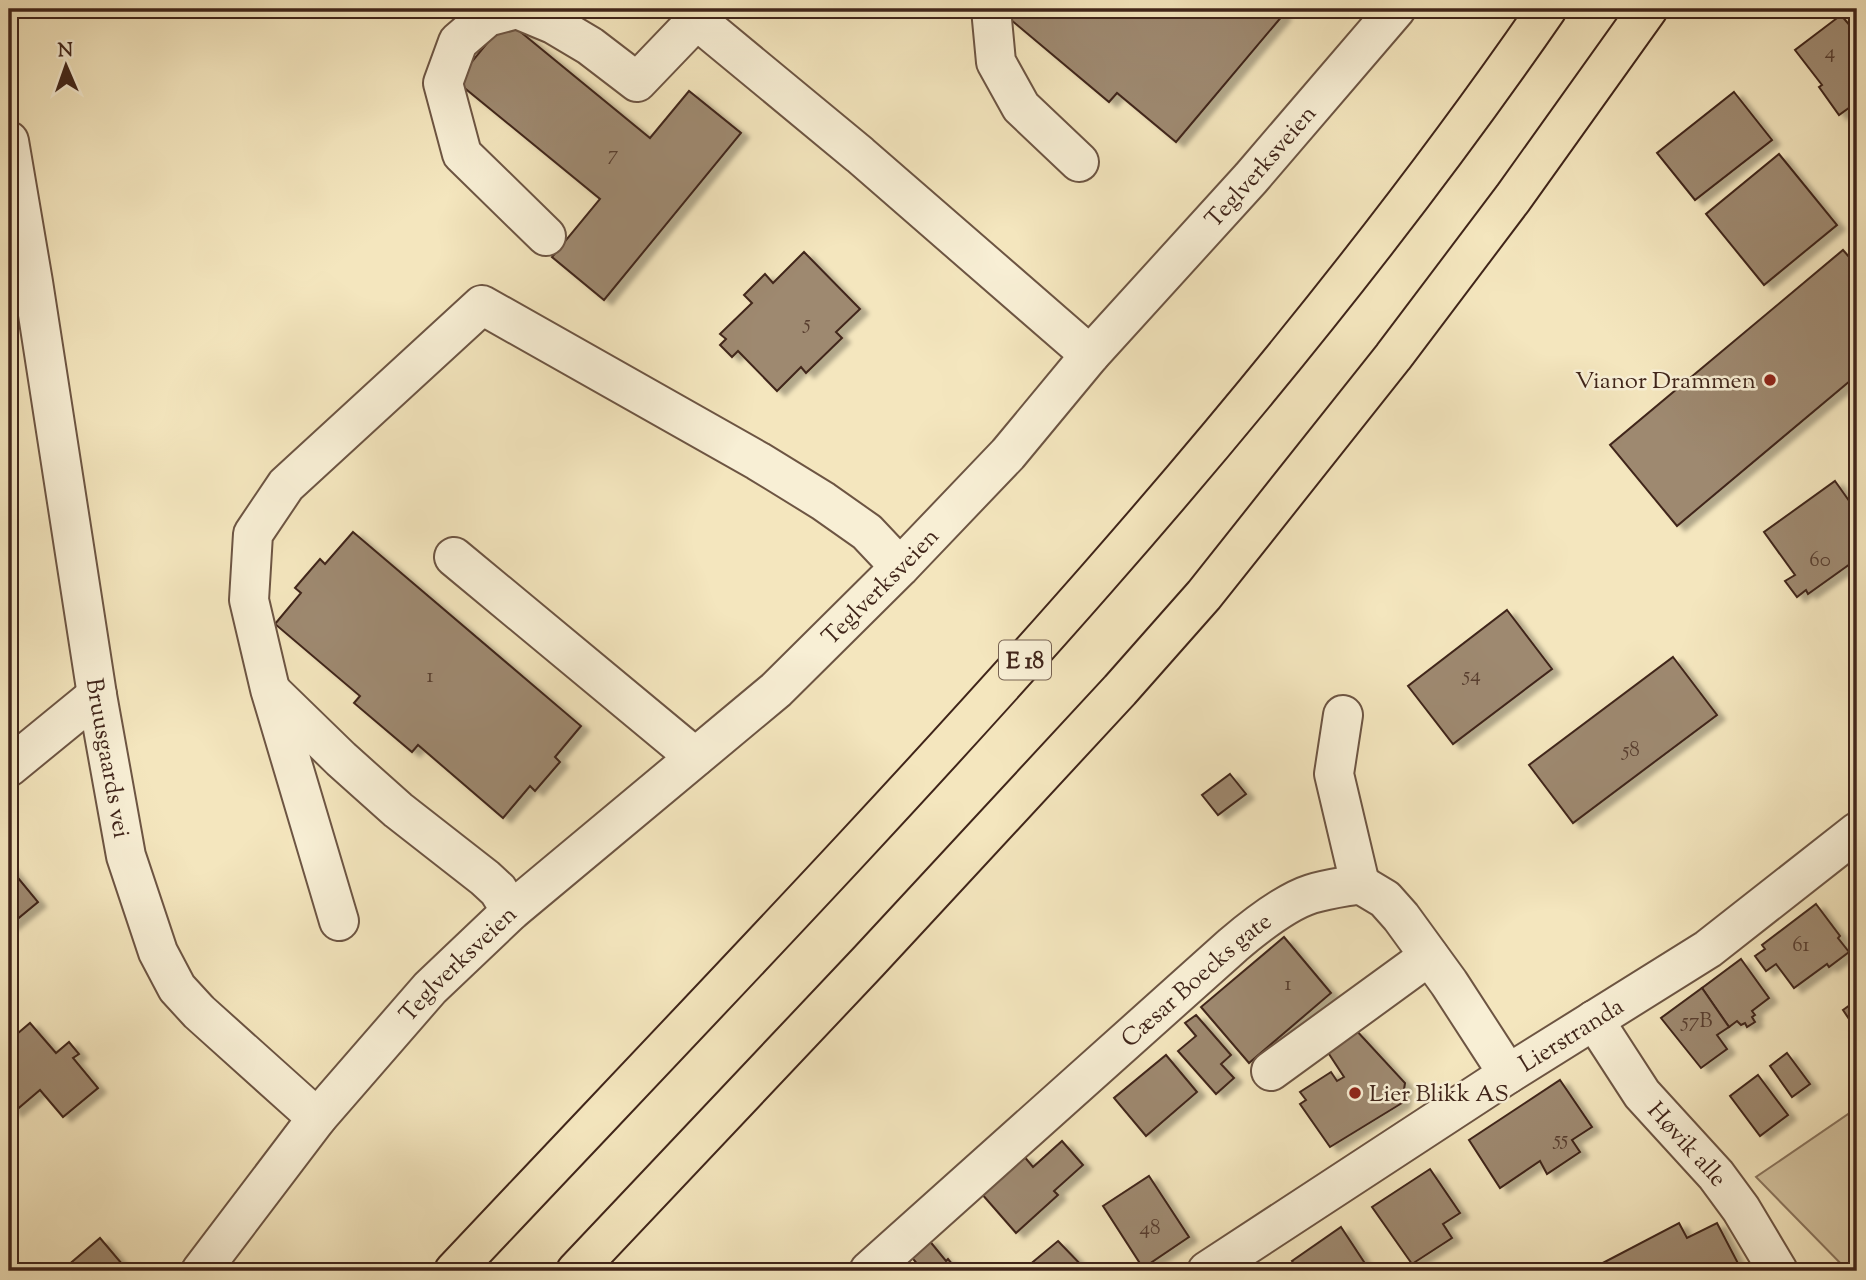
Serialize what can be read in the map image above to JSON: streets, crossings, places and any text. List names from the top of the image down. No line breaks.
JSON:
{"streets":{"highway":["E 18"],"street":["Teglverksveien","Bruusgaards vei","Cæsar Boecks gate","Lierstranda","Høvik alle"]},"crossings":[["Teglverksveien","Bruusgaards vei"],["Lierstranda","Høvik alle"]],"places":["Vianor Drammen","Lier Blikk AS"],"house_numbers":["4","7","5","60","54","1","58","61","1","57B","55","48"],"north":"top"}
